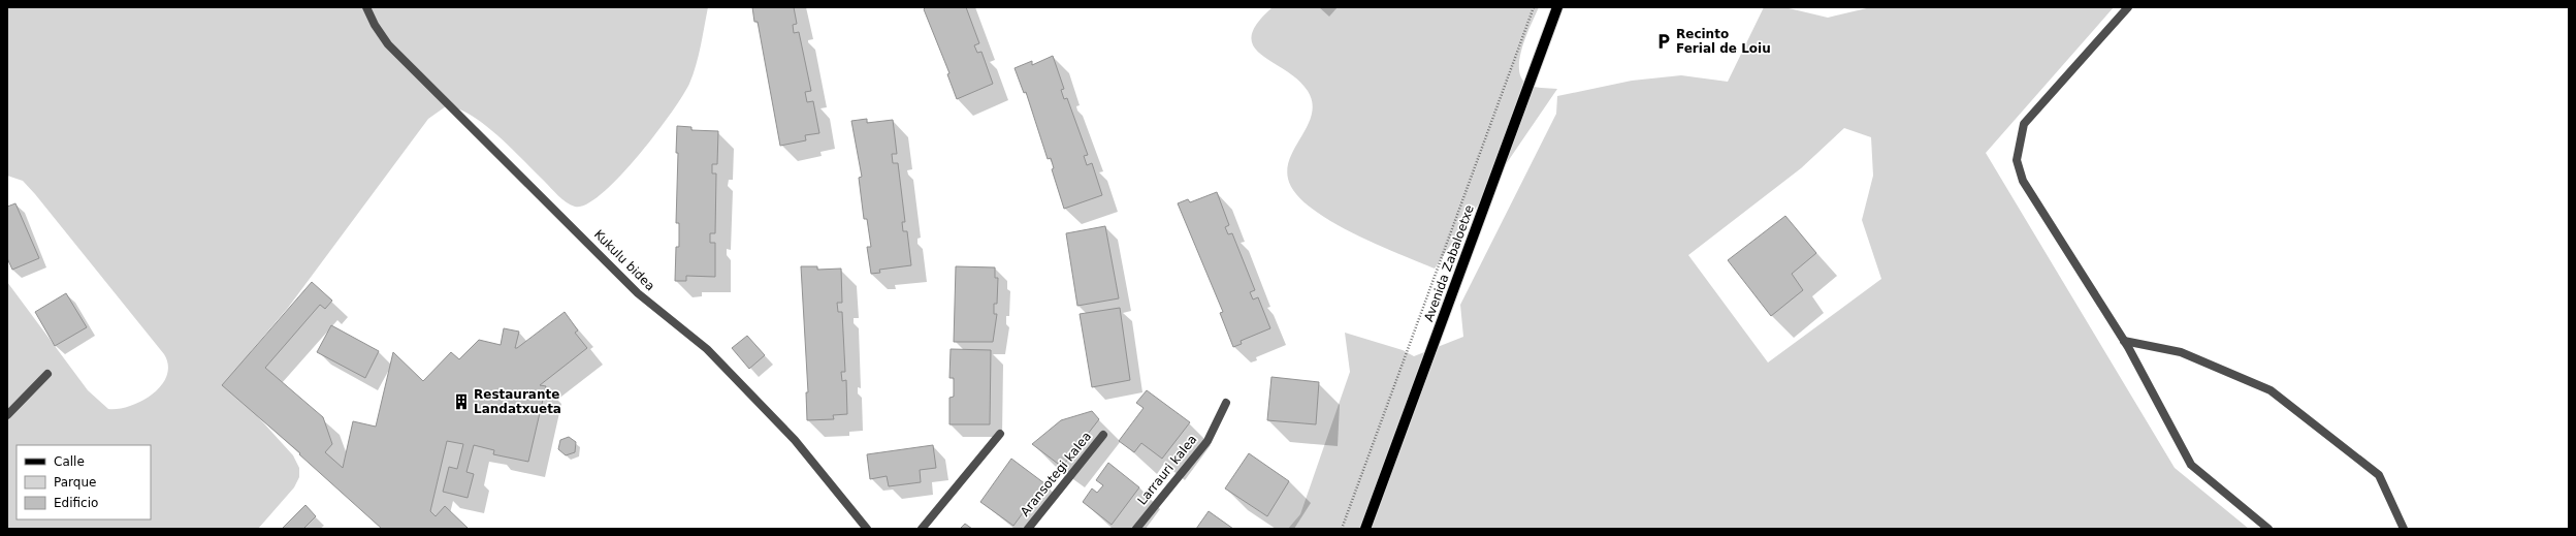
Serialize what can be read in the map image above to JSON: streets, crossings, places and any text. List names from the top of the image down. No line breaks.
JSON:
{"streets":{"main road":["Avenida Zabaloetxe"],"street":["Kukulu bidea","Larrauri kalea","Aransotegi kalea"]},"places":{"parking":["Recinto Ferial de Loiu"],"building":["Restaurante Landatxueta"]},"legend":["Calle","Parque","Edificio"]}
